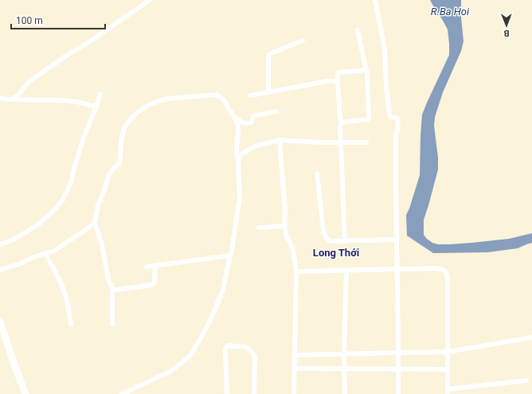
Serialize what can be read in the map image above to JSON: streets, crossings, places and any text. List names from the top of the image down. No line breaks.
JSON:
{"districts":["Long Thới"],"water":["R.Ba Hoi"],"scale_bar":"100 m","north":"bottom"}
